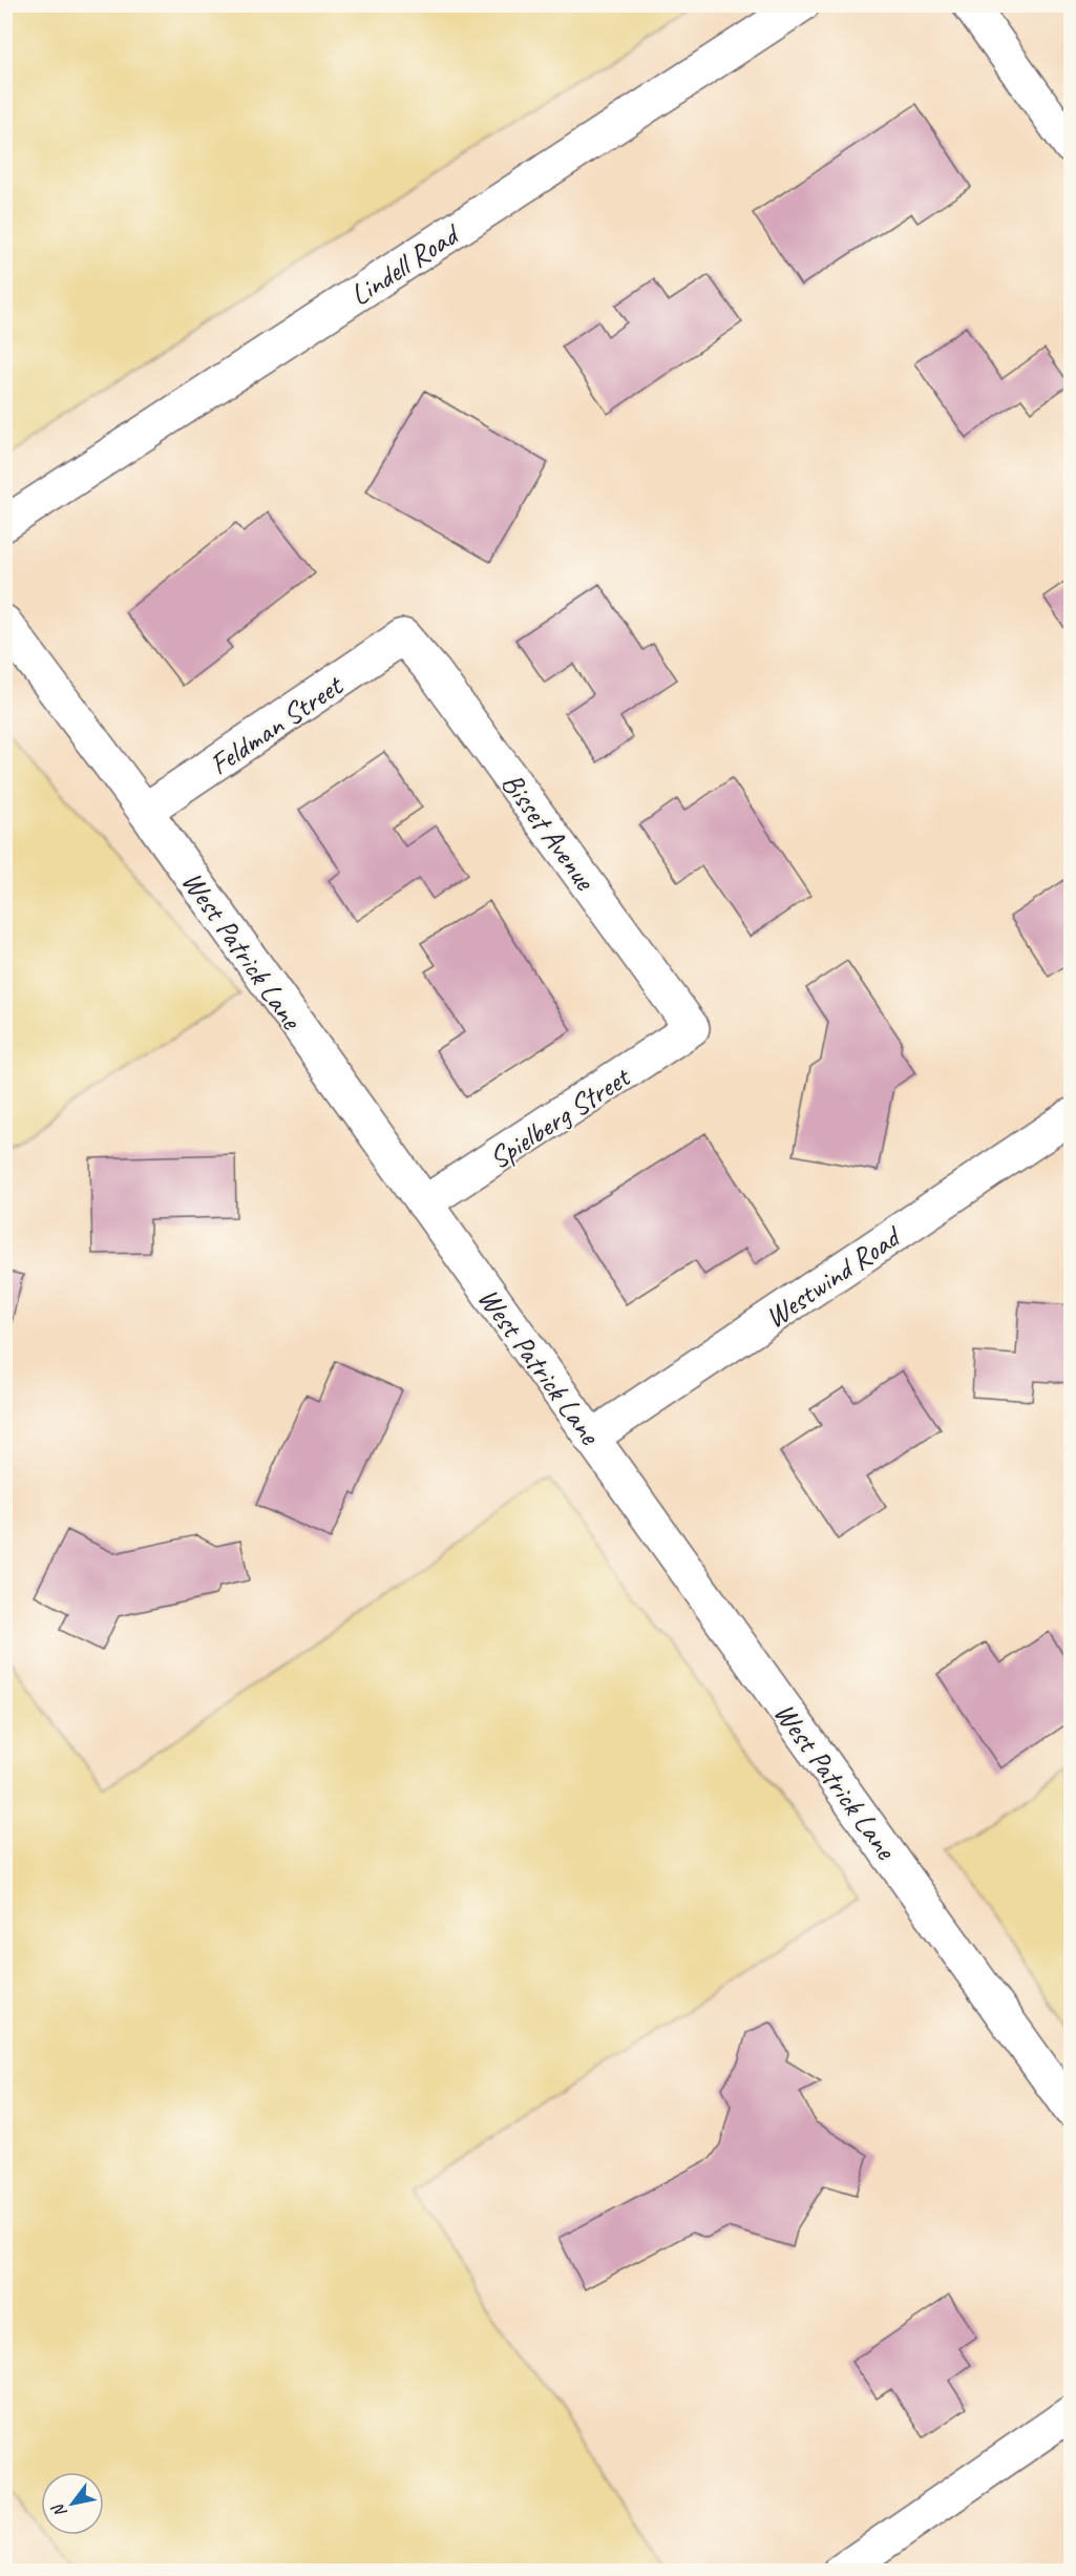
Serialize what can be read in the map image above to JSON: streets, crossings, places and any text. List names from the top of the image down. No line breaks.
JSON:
{"streets":{"street":["Lindell Road","Feldman Street","Bisset Avenue","West Patrick Lane","Spielberg Street","Westwind Road"]},"crossings":[["Feldman Street","Bisset Avenue"],["Feldman Street","West Patrick Lane"],["Bisset Avenue","Spielberg Street"],["West Patrick Lane","Spielberg Street"],["West Patrick Lane","Westwind Road"]],"north":"bottom left"}
